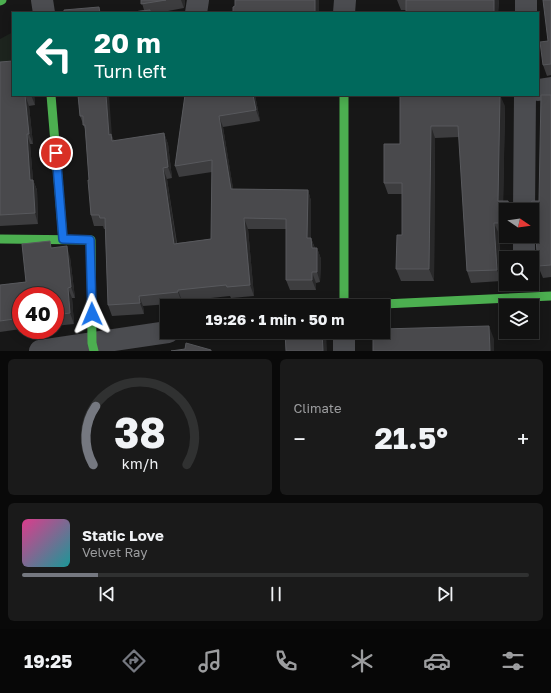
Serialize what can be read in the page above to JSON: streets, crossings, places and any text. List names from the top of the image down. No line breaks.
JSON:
{"north":"right","page":{"turn":["20 m","Turn left"],"limit":"40","trip":"19:26 · 1 min · 50 m","tile":"Climate","heat":["−","21.5°","+"],"song":["Static Love","Velvet Ray"],"tabs":"19:25","gauge":["38","km/h"]}}
